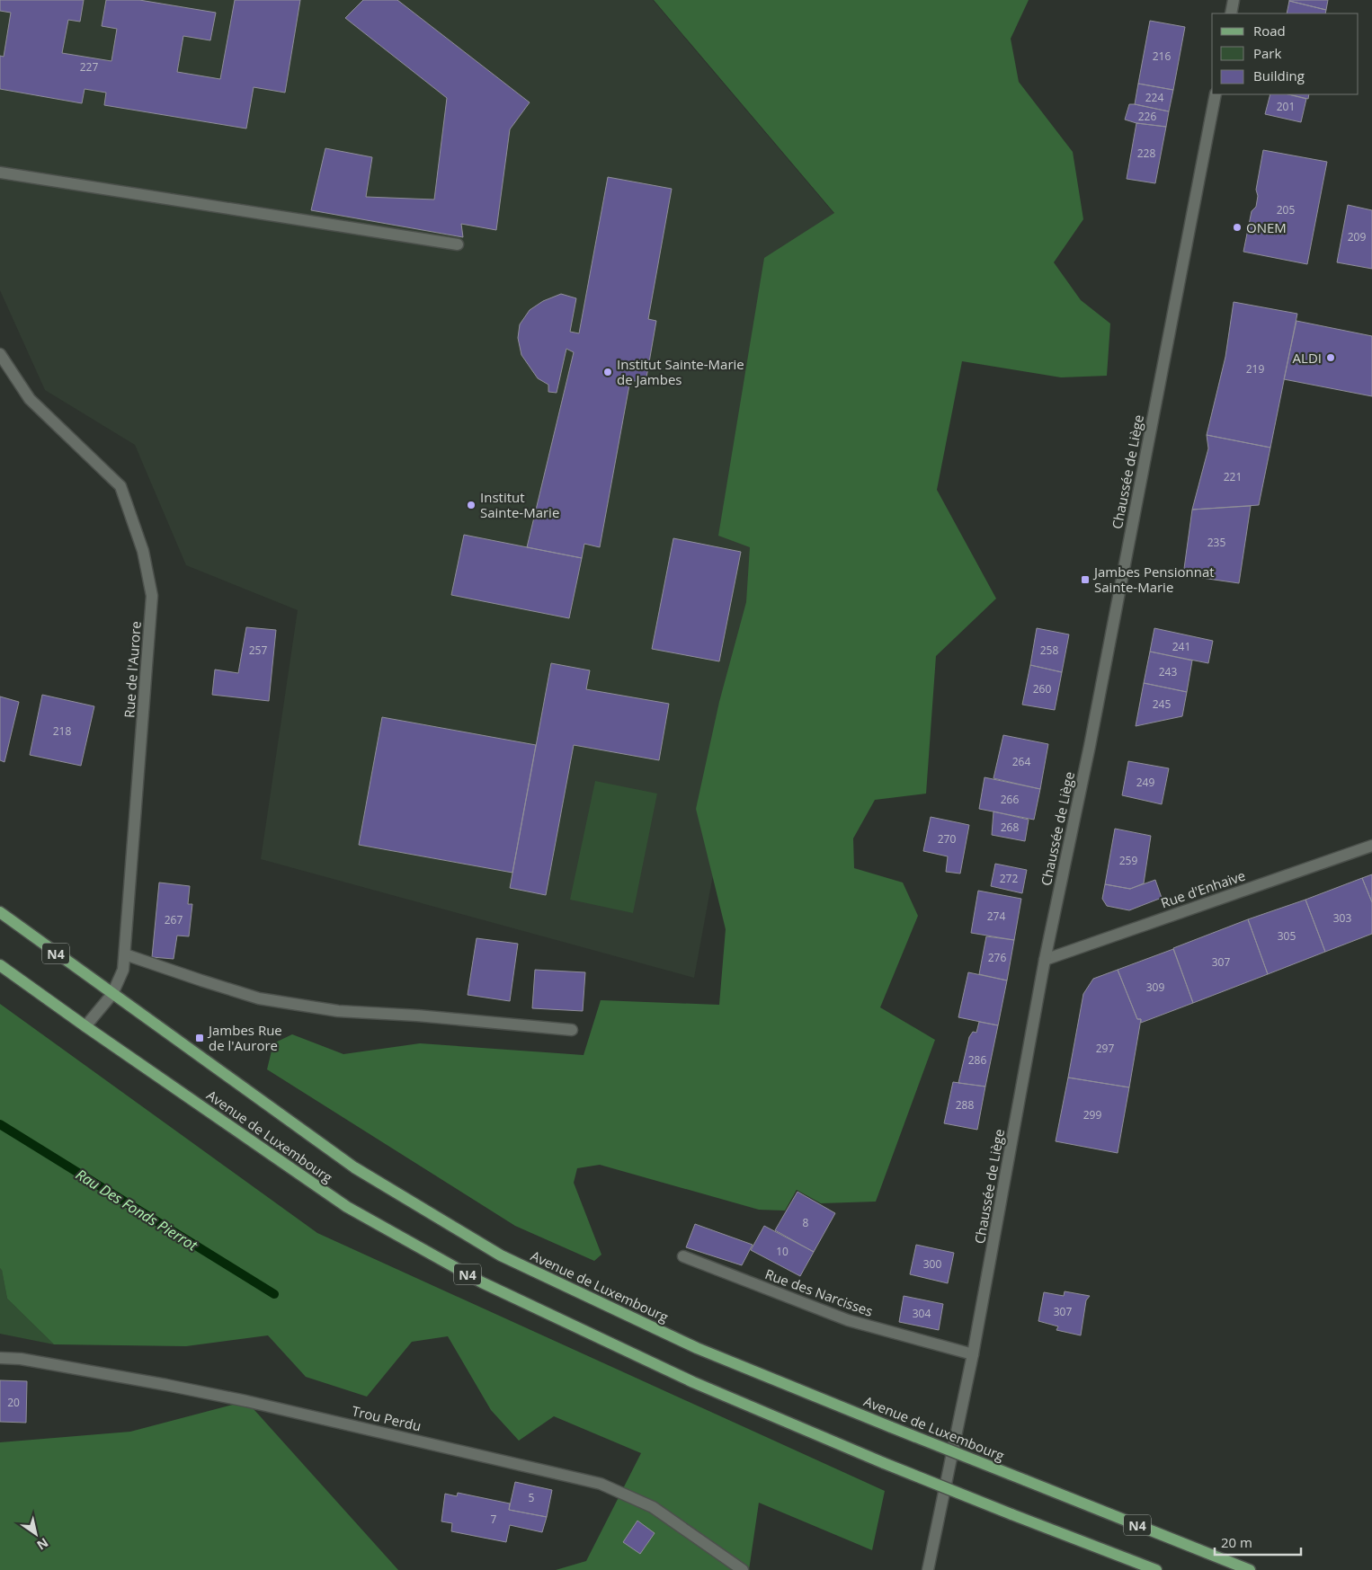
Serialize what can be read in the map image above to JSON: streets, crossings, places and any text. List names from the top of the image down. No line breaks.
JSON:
{"streets":{"main road":["N4","Avenue de Luxembourg"],"street":["Chaussée de Liège","Rue de l'Aurore","Rue d'Enhaive","Rue des Narcisses","Trou Perdu"]},"crossings":[["Chaussée de Liège","Rue d'Enhaive"],["Chaussée de Liège","Rue des Narcisses"],["Rue de l'Aurore","Avenue de Luxembourg"]],"water":["Rau Des Fonds Pierrot"],"places":{"other":["ONEM","ALDI","Institut Sainte-Marie de Jambes","Institut Sainte-Marie"],"transit":["Jambes Pensionnat Sainte-Marie","Jambes Rue de l'Aurore"]},"house_numbers":["216","227","224","201","226","228","205","209","219","221","235","241","257","258","243","260","245","218","264","249","266","268","270","259","272","274","303","267","305","276","307","309","297","286","288","299","8","10","300","307","304","20","5","7"],"legend":["Road","Park","Building"],"scale_bar":"20 m","north":"bottom right"}
